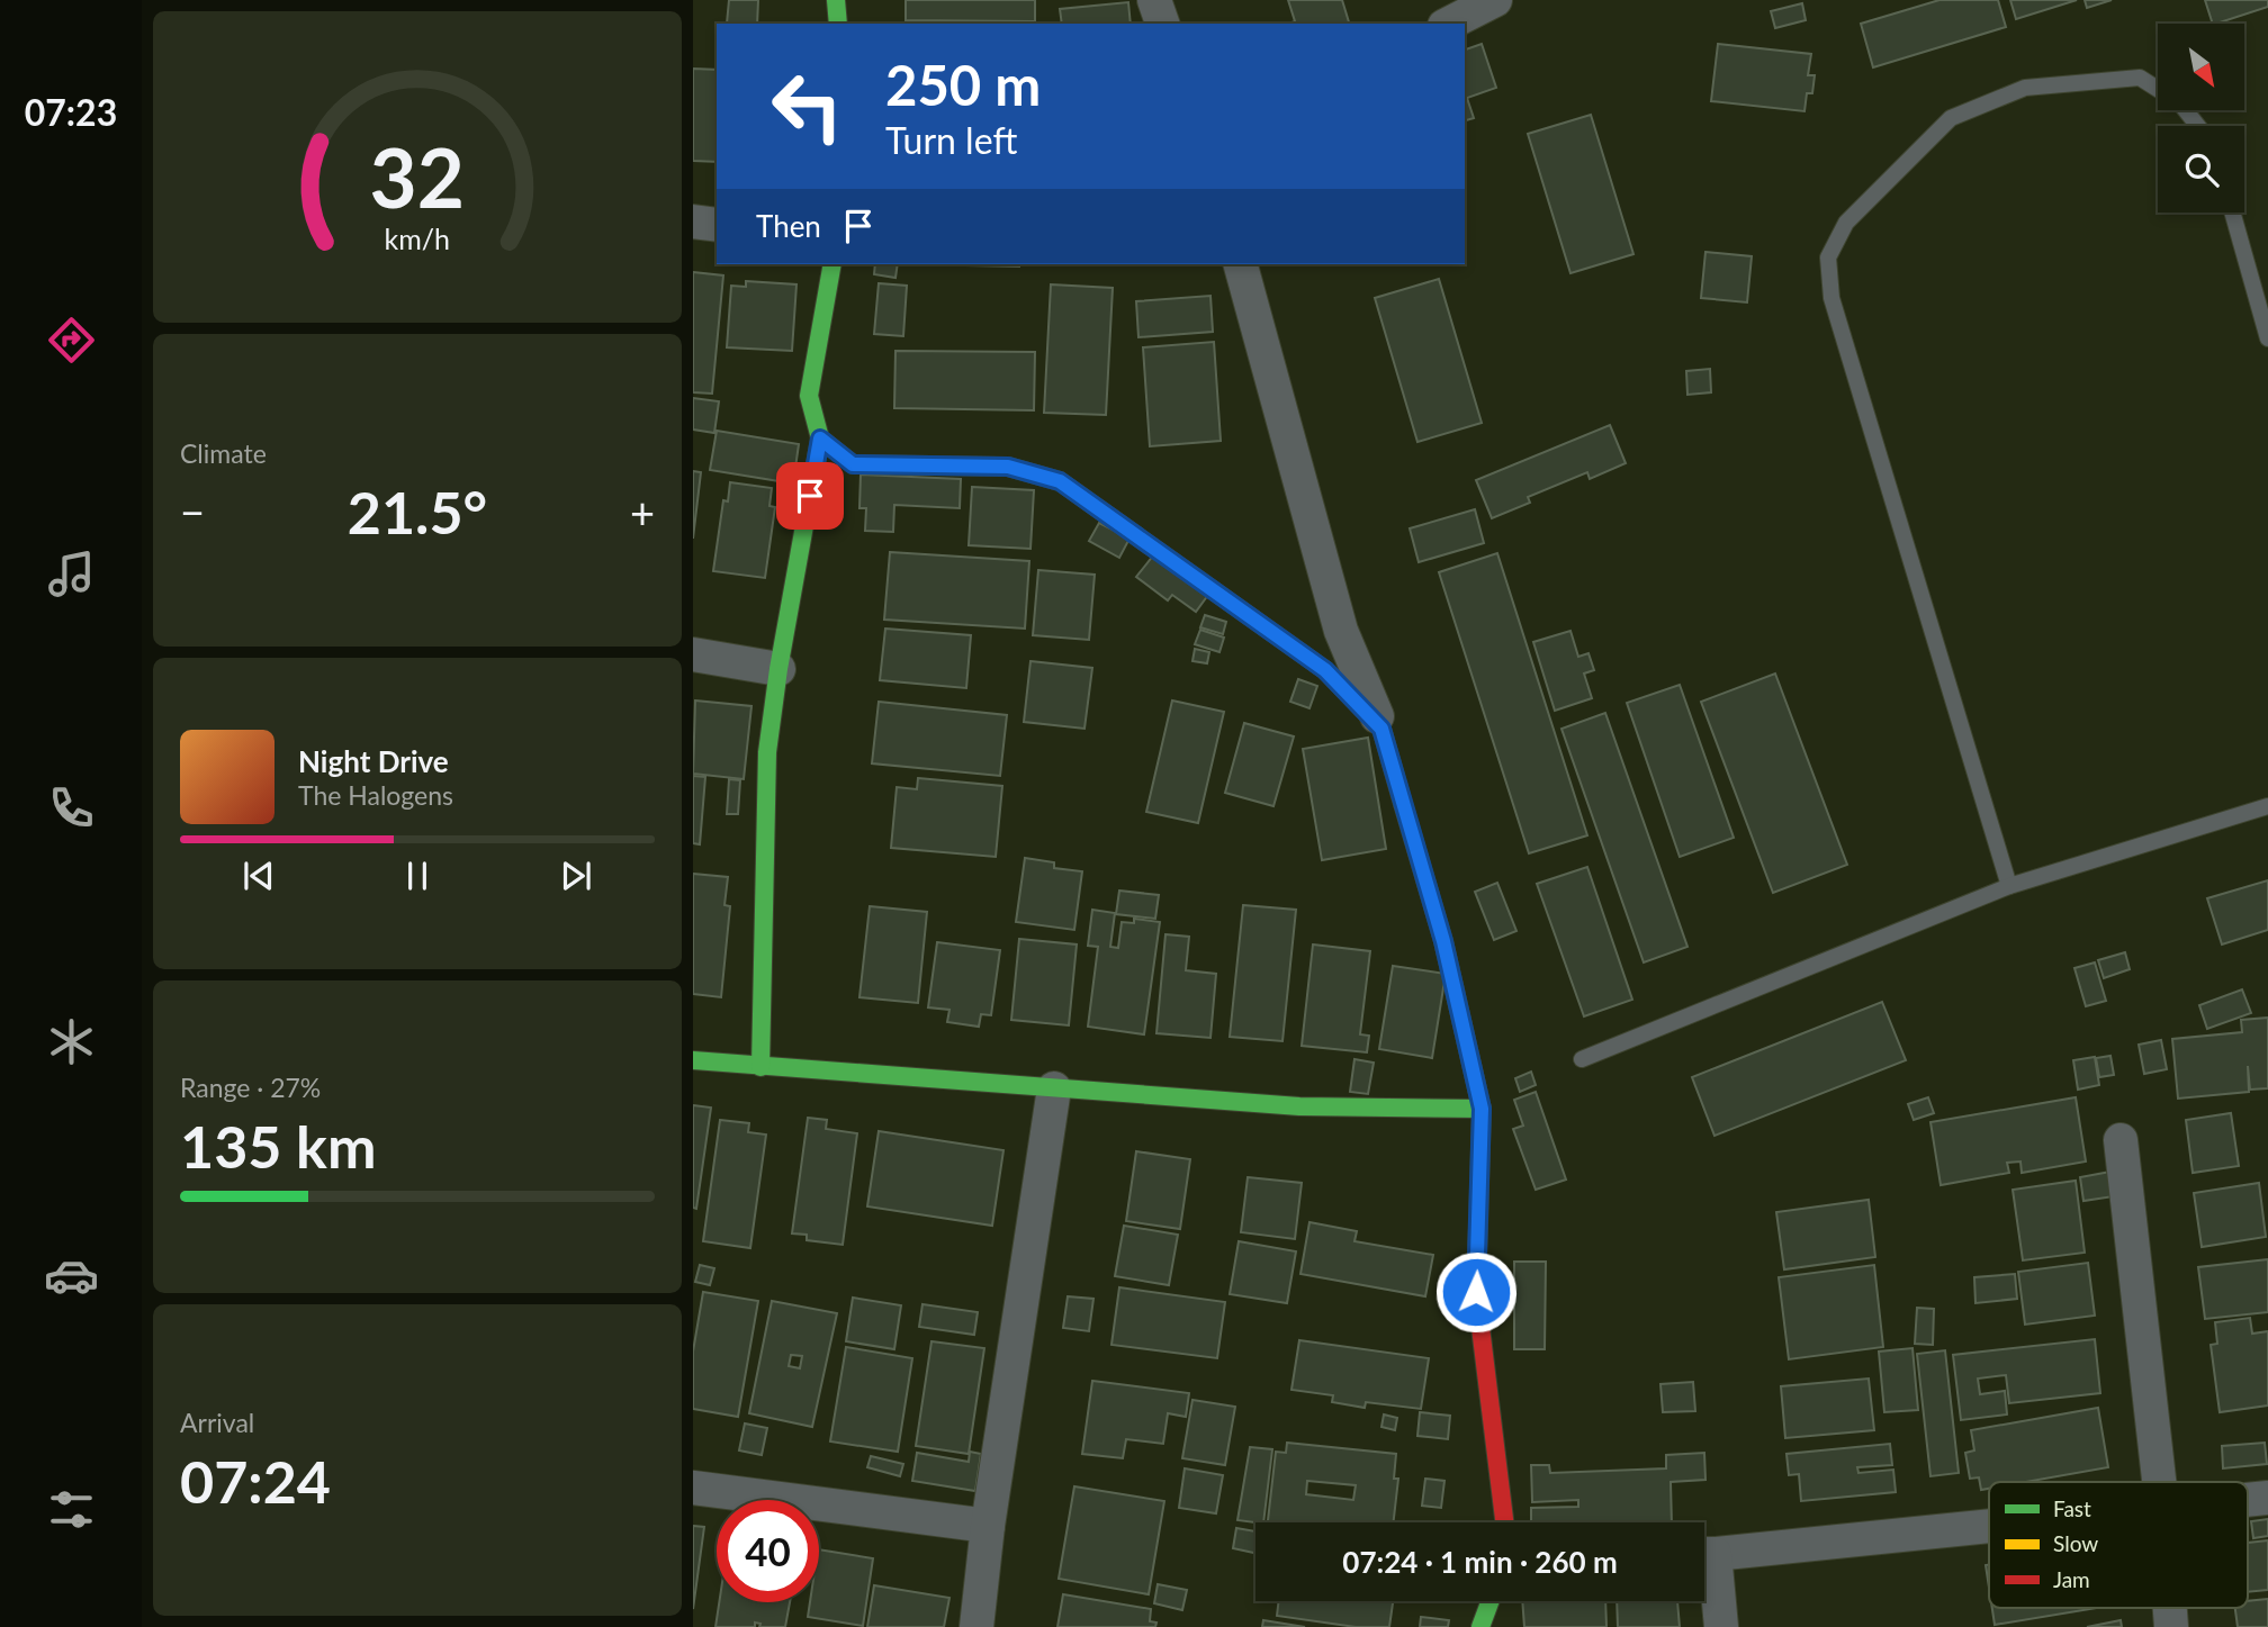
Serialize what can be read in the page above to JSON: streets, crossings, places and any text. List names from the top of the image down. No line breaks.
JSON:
{"legend":["Fast","Slow","Jam"],"north":"bottom right","page":{"tabs":"07:23","turn":["250 m","Turn left"],"then":"Then","tile":["Climate",["Range · 27%","135 km"],["Arrival","07:24"]],"heat":["−","21.5°","+"],"song":["Night Drive","The Halogens"],"limit":"40","trip":"07:24 · 1 min · 260 m","gauge":["32","km/h"]}}
